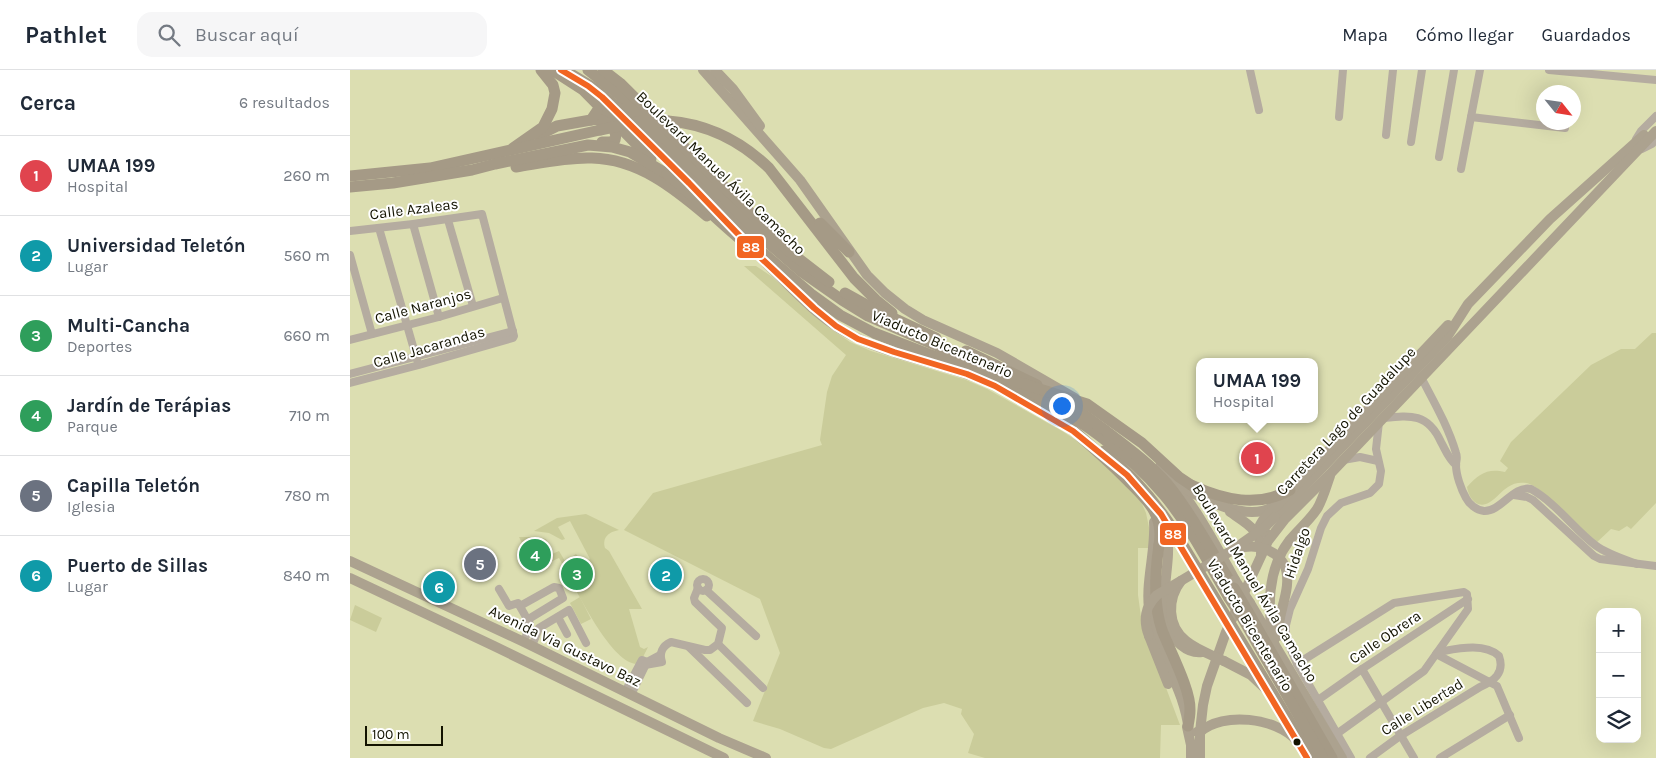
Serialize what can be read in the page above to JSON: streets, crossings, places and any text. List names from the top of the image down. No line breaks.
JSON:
{"streets":{"highway":["Boulevard Manuel Ávila Camacho","Viaducto Bicentenario"],"main road":["Carretera Lago de Guadalupe","Avenida Via Gustavo Baz"],"street":["Calle Azaleas","Calle Naranjos","Calle Jacarandas","Hidalgo","Calle Obrera","Calle Libertad"]},"crossings":[["Boulevard Manuel Ávila Camacho","Viaducto Bicentenario"],["Boulevard Manuel Ávila Camacho","Carretera Lago de Guadalupe"],["Calle Azaleas","Calle Naranjos"],["Carretera Lago de Guadalupe","Hidalgo"],["Hidalgo","Calle Obrera"]],"lines":["transit line 88"],"scale_bar":"100 m","north":"bottom right","page":{"header":"Pathlet","search":"Buscar aquí","nav":["Mapa","Cómo llegar","Guardados"],"heading":["Cerca","6 resultados"],"list":[{"mark":"1","name":"UMAA 199","note":"Hospital","value":"260 m"},{"mark":"2","name":"Universidad Teletón","note":"Lugar","value":"560 m"},{"mark":"3","name":"Multi-Cancha","note":"Deportes","value":"660 m"},{"mark":"4","name":"Jardín de Terápias","note":"Parque","value":"710 m"},{"mark":"5","name":"Capilla Teletón","note":"Iglesia","value":"780 m"},{"mark":"6","name":"Puerto de Sillas","note":"Lugar","value":"840 m"}],"popup":["UMAA 199","Hospital"],"pins":["1","4","5","3","2","6"],"map_buttons":["+","−"],"scale":"100 m"}}
